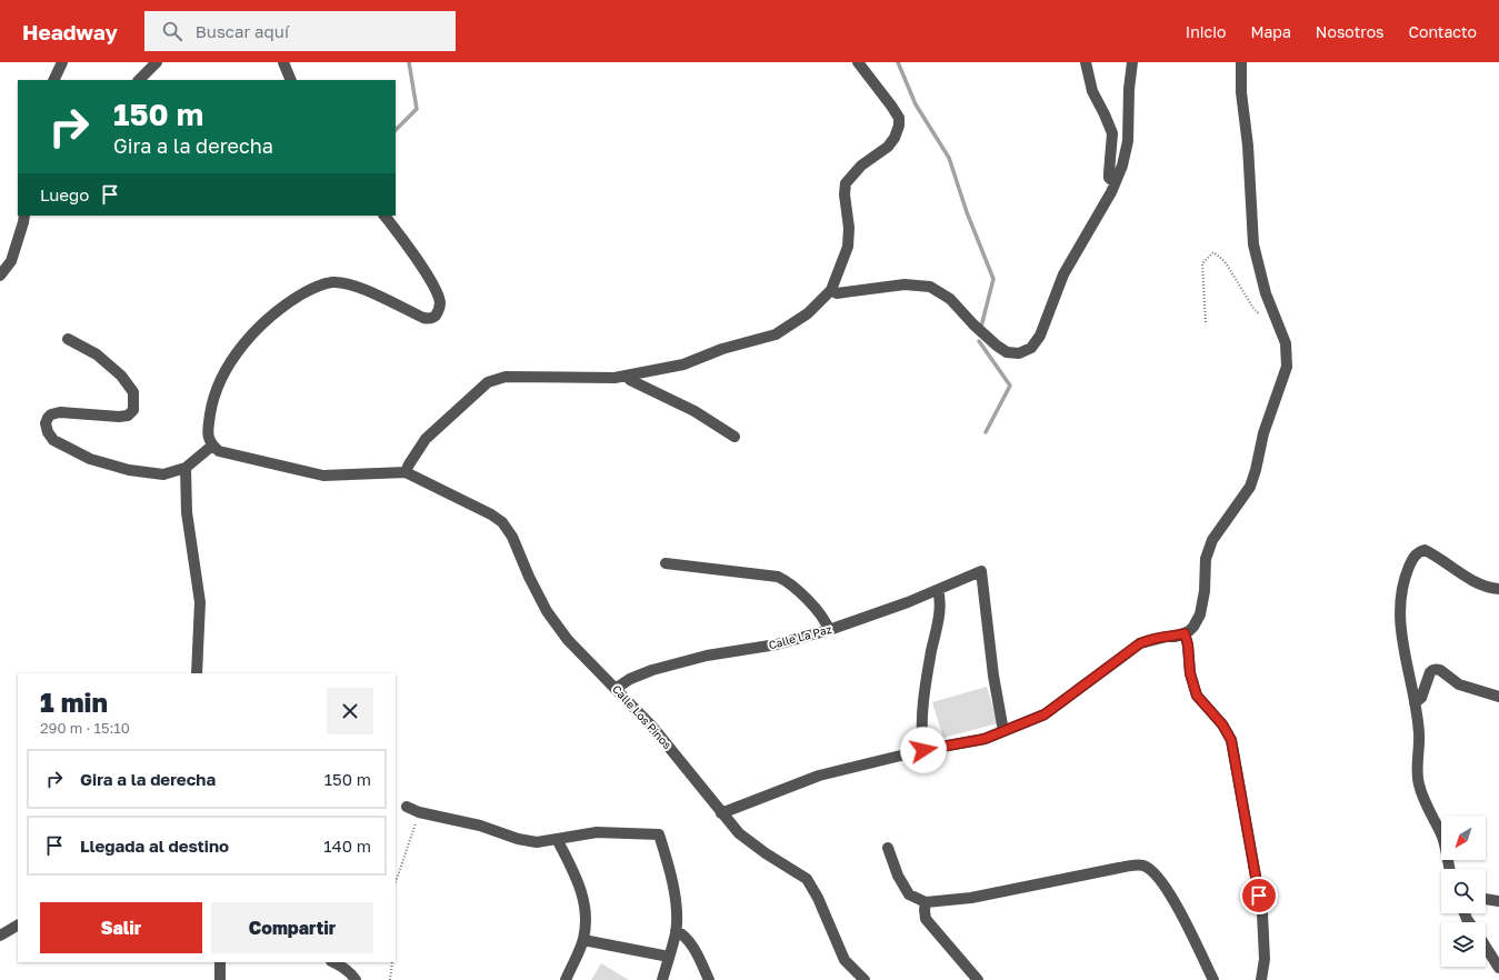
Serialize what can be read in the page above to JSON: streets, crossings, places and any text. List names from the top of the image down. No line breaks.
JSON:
{"streets":{"street":["Calle La Paz","Calle Los Pinos"]},"crossings":[["Calle La Paz","Calle Los Pinos"]],"north":"bottom left","page":{"header":"Headway","search":"Buscar aquí","nav":["Inicio","Mapa","Nosotros","Contacto"],"turn":["150 m","Gira a la derecha"],"then":"Luego","heading":["1 min","290 m · 15:10"],"list":[{"name":"Gira a la derecha","value":"150 m"},{"name":"Llegada al destino","value":"140 m"}],"buttons":["Salir","Compartir"]}}
